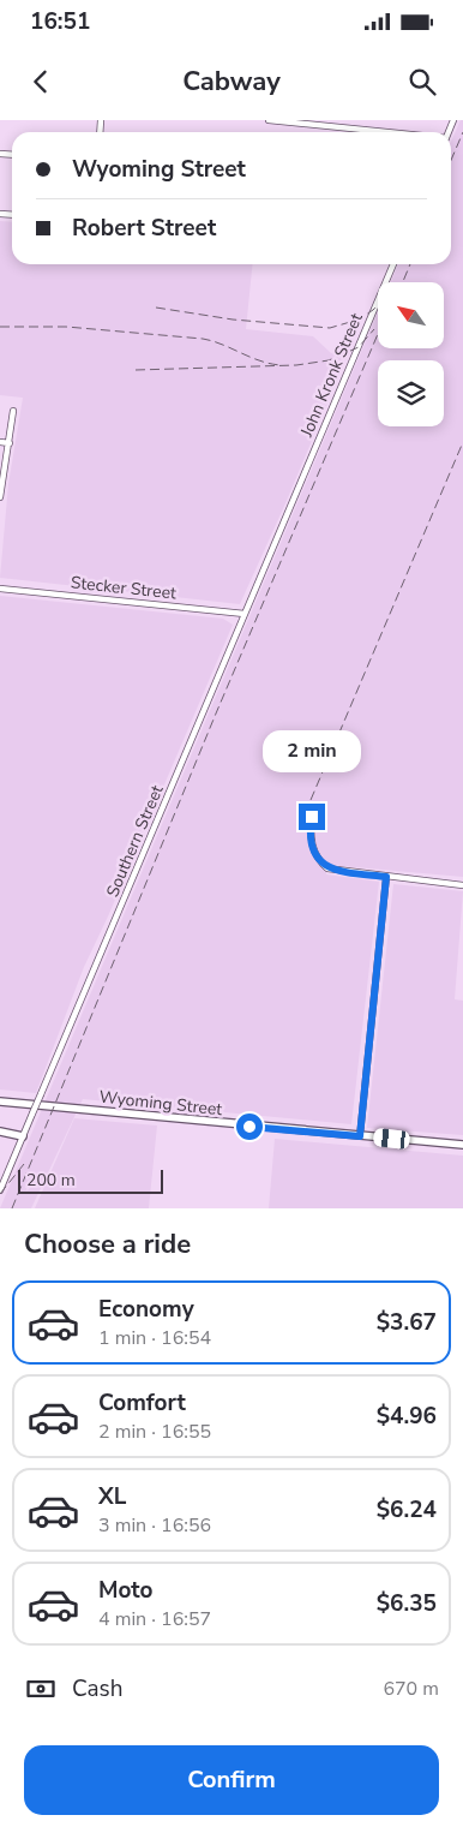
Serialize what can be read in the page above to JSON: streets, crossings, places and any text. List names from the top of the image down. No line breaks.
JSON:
{"streets":{"main road":["Wyoming Street"],"street":["John Kronk Street","Stecker Street","Southern Street"]},"crossings":[["John Kronk Street","Southern Street"],["Stecker Street","Southern Street"]],"scale_bar":"200 m","north":"top left","page":{"status":"16:51","header":"Cabway","banner":["Wyoming Street","Robert Street"],"bubble":"2 min","scale":"200 m","heading":"Choose a ride","list":[{"name":"Economy","note":"1 min · 16:54","value":"$3.67"},{"name":"Comfort","note":"2 min · 16:55","value":"$4.96"},{"name":"XL","note":"3 min · 16:56","value":"$6.24"},{"name":"Moto","note":"4 min · 16:57","value":"$6.35"}],"pay":["Cash","670 m"],"buttons":"Confirm"}}
